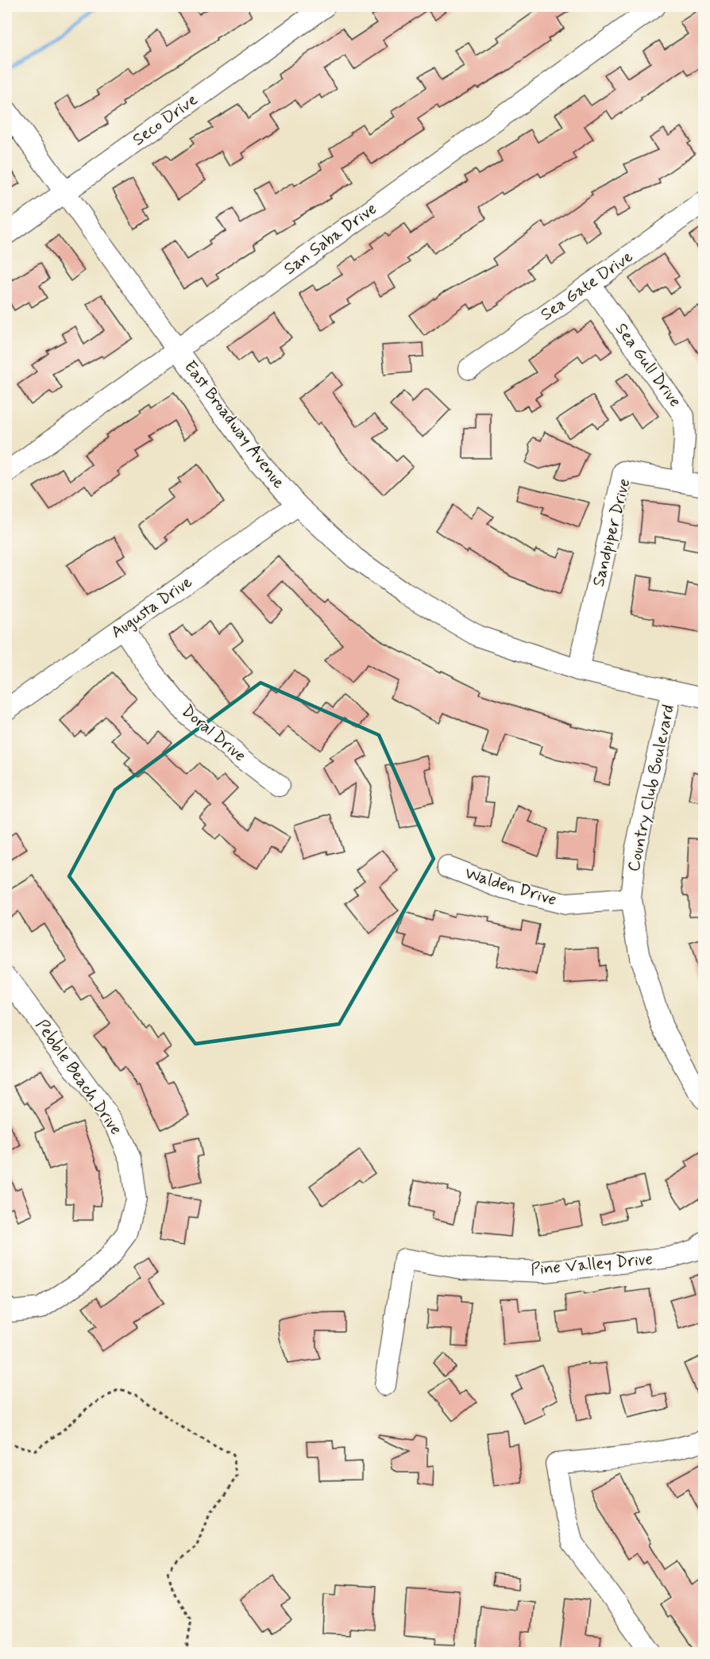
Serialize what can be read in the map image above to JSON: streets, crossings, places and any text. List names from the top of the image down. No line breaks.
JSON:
{"streets":{"street":["Seco Drive","San Saba Drive","Sea Gate Drive","Sea Gull Drive","East Broadway Avenue","Sandpiper Drive","Augusta Drive","Doral Drive","Country Club Boulevard","Walden Drive","Pebble Beach Drive","Pine Valley Drive"]},"crossings":[["Seco Drive","East Broadway Avenue"],["San Saba Drive","East Broadway Avenue"],["Sea Gate Drive","Sea Gull Drive"],["Sea Gull Drive","Sandpiper Drive"],["East Broadway Avenue","Sandpiper Drive"],["East Broadway Avenue","Augusta Drive"],["East Broadway Avenue","Country Club Boulevard"],["Augusta Drive","Doral Drive"],["Country Club Boulevard","Walden Drive"]]}
